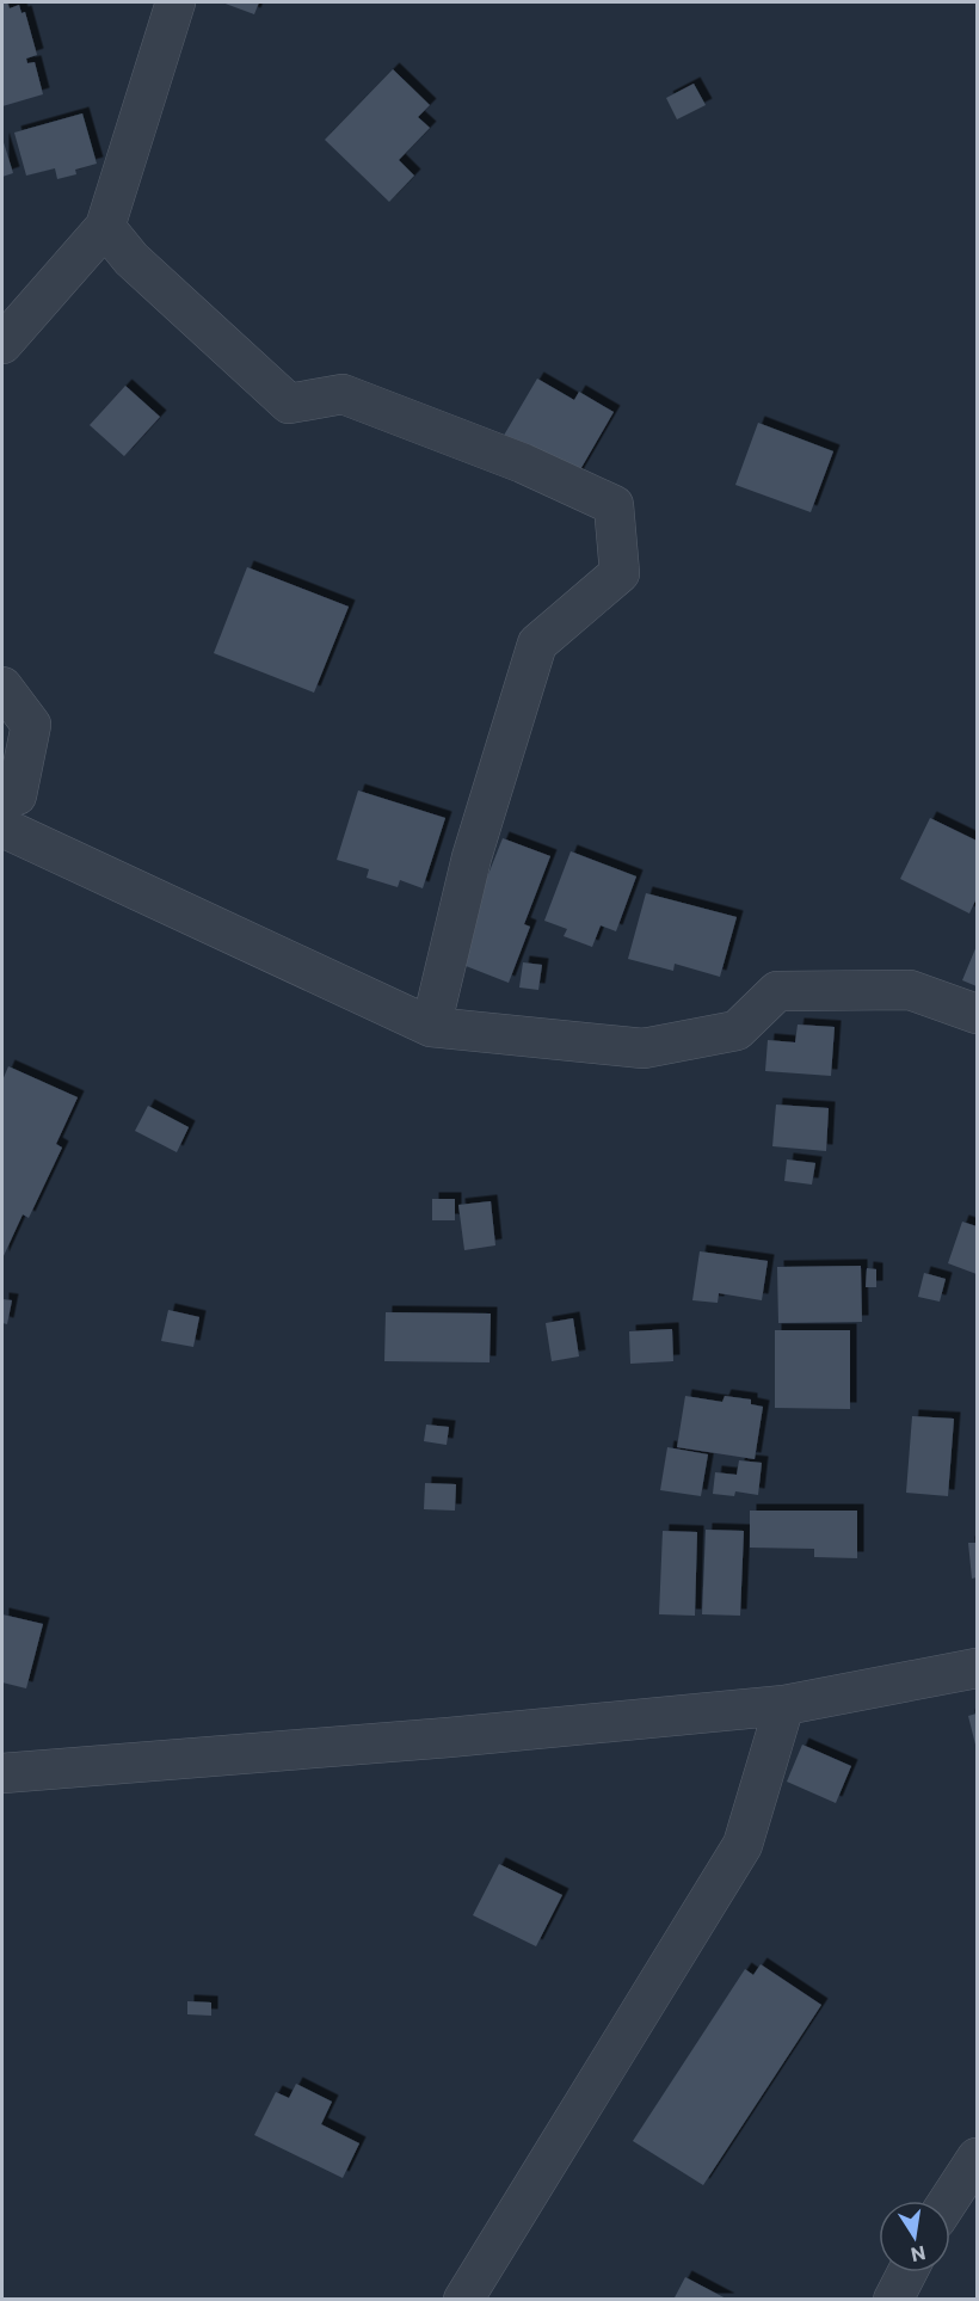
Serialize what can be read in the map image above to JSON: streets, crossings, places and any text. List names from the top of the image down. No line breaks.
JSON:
{"north":"bottom"}
